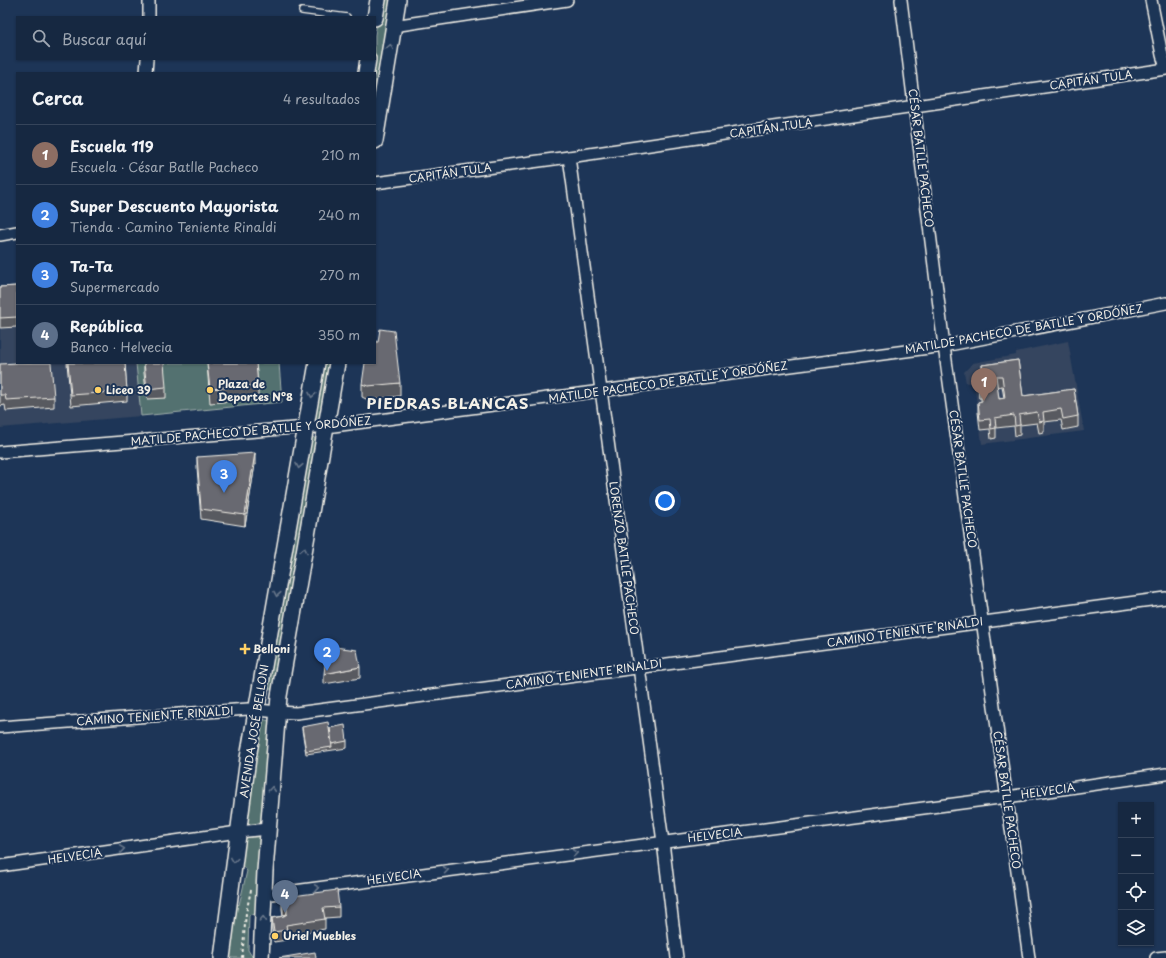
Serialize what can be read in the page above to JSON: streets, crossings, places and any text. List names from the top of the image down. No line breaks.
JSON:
{"streets":{"main road":["AVENIDA JOSÉ BELLONI"],"street":["CAPITÁN TULA","CÉSAR BATLLE PACHECO","MATILDE PACHECO DE BATLLE Y ORDÓÑEZ","LORENZO BATLLE PACHECO","CAMINO TENIENTE RINALDI","HELVECIA"]},"crossings":[["CAPITÁN TULA","CÉSAR BATLLE PACHECO"],["CAPITÁN TULA","LORENZO BATLLE PACHECO"],["CÉSAR BATLLE PACHECO","MATILDE PACHECO DE BATLLE Y ORDÓÑEZ"],["CÉSAR BATLLE PACHECO","CAMINO TENIENTE RINALDI"],["CÉSAR BATLLE PACHECO","HELVECIA"],["MATILDE PACHECO DE BATLLE Y ORDÓÑEZ","LORENZO BATLLE PACHECO"],["MATILDE PACHECO DE BATLLE Y ORDÓÑEZ","AVENIDA JOSÉ BELLONI"],["LORENZO BATLLE PACHECO","CAMINO TENIENTE RINALDI"],["LORENZO BATLLE PACHECO","HELVECIA"],["CAMINO TENIENTE RINALDI","AVENIDA JOSÉ BELLONI"],["AVENIDA JOSÉ BELLONI","HELVECIA"]],"one_way":["HELVECIA"],"districts":["PIEDRAS BLANCAS"],"places":{"other":["Liceo 39","Plaza de Deportes N°8","Uriel Muebles"],"health":["Belloni"]},"page":{"search":"Buscar aquí","heading":["Cerca","4 resultados"],"list":[{"mark":"1","name":"Escuela 119","note":"Escuela · César Batlle Pacheco","value":"210 m"},{"mark":"2","name":"Super Descuento Mayorista","note":"Tienda · Camino Teniente Rinaldi","value":"240 m"},{"mark":"3","name":"Ta-Ta","note":"Supermercado","value":"270 m"},{"mark":"4","name":"República","note":"Banco · Helvecia","value":"350 m"}],"pins":["1","3","2","4"],"map_buttons":["+","−"]}}
